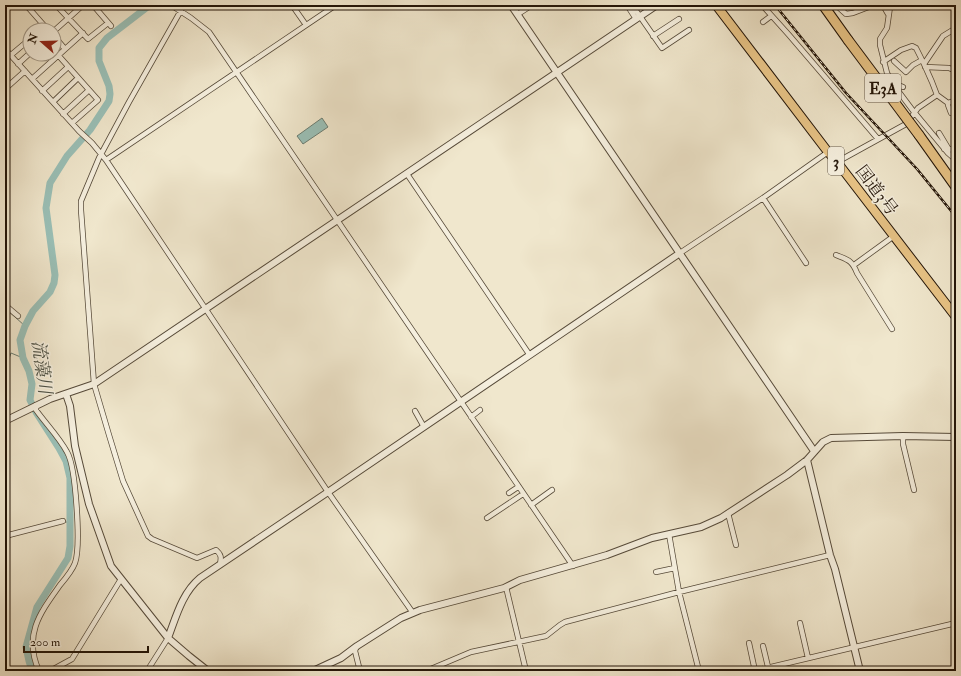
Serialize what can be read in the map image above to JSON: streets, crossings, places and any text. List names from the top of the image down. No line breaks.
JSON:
{"streets":{"highway":["E3A","3","国道3号"]},"water":["流藻川"],"scale_bar":"200 m","north":"left"}
